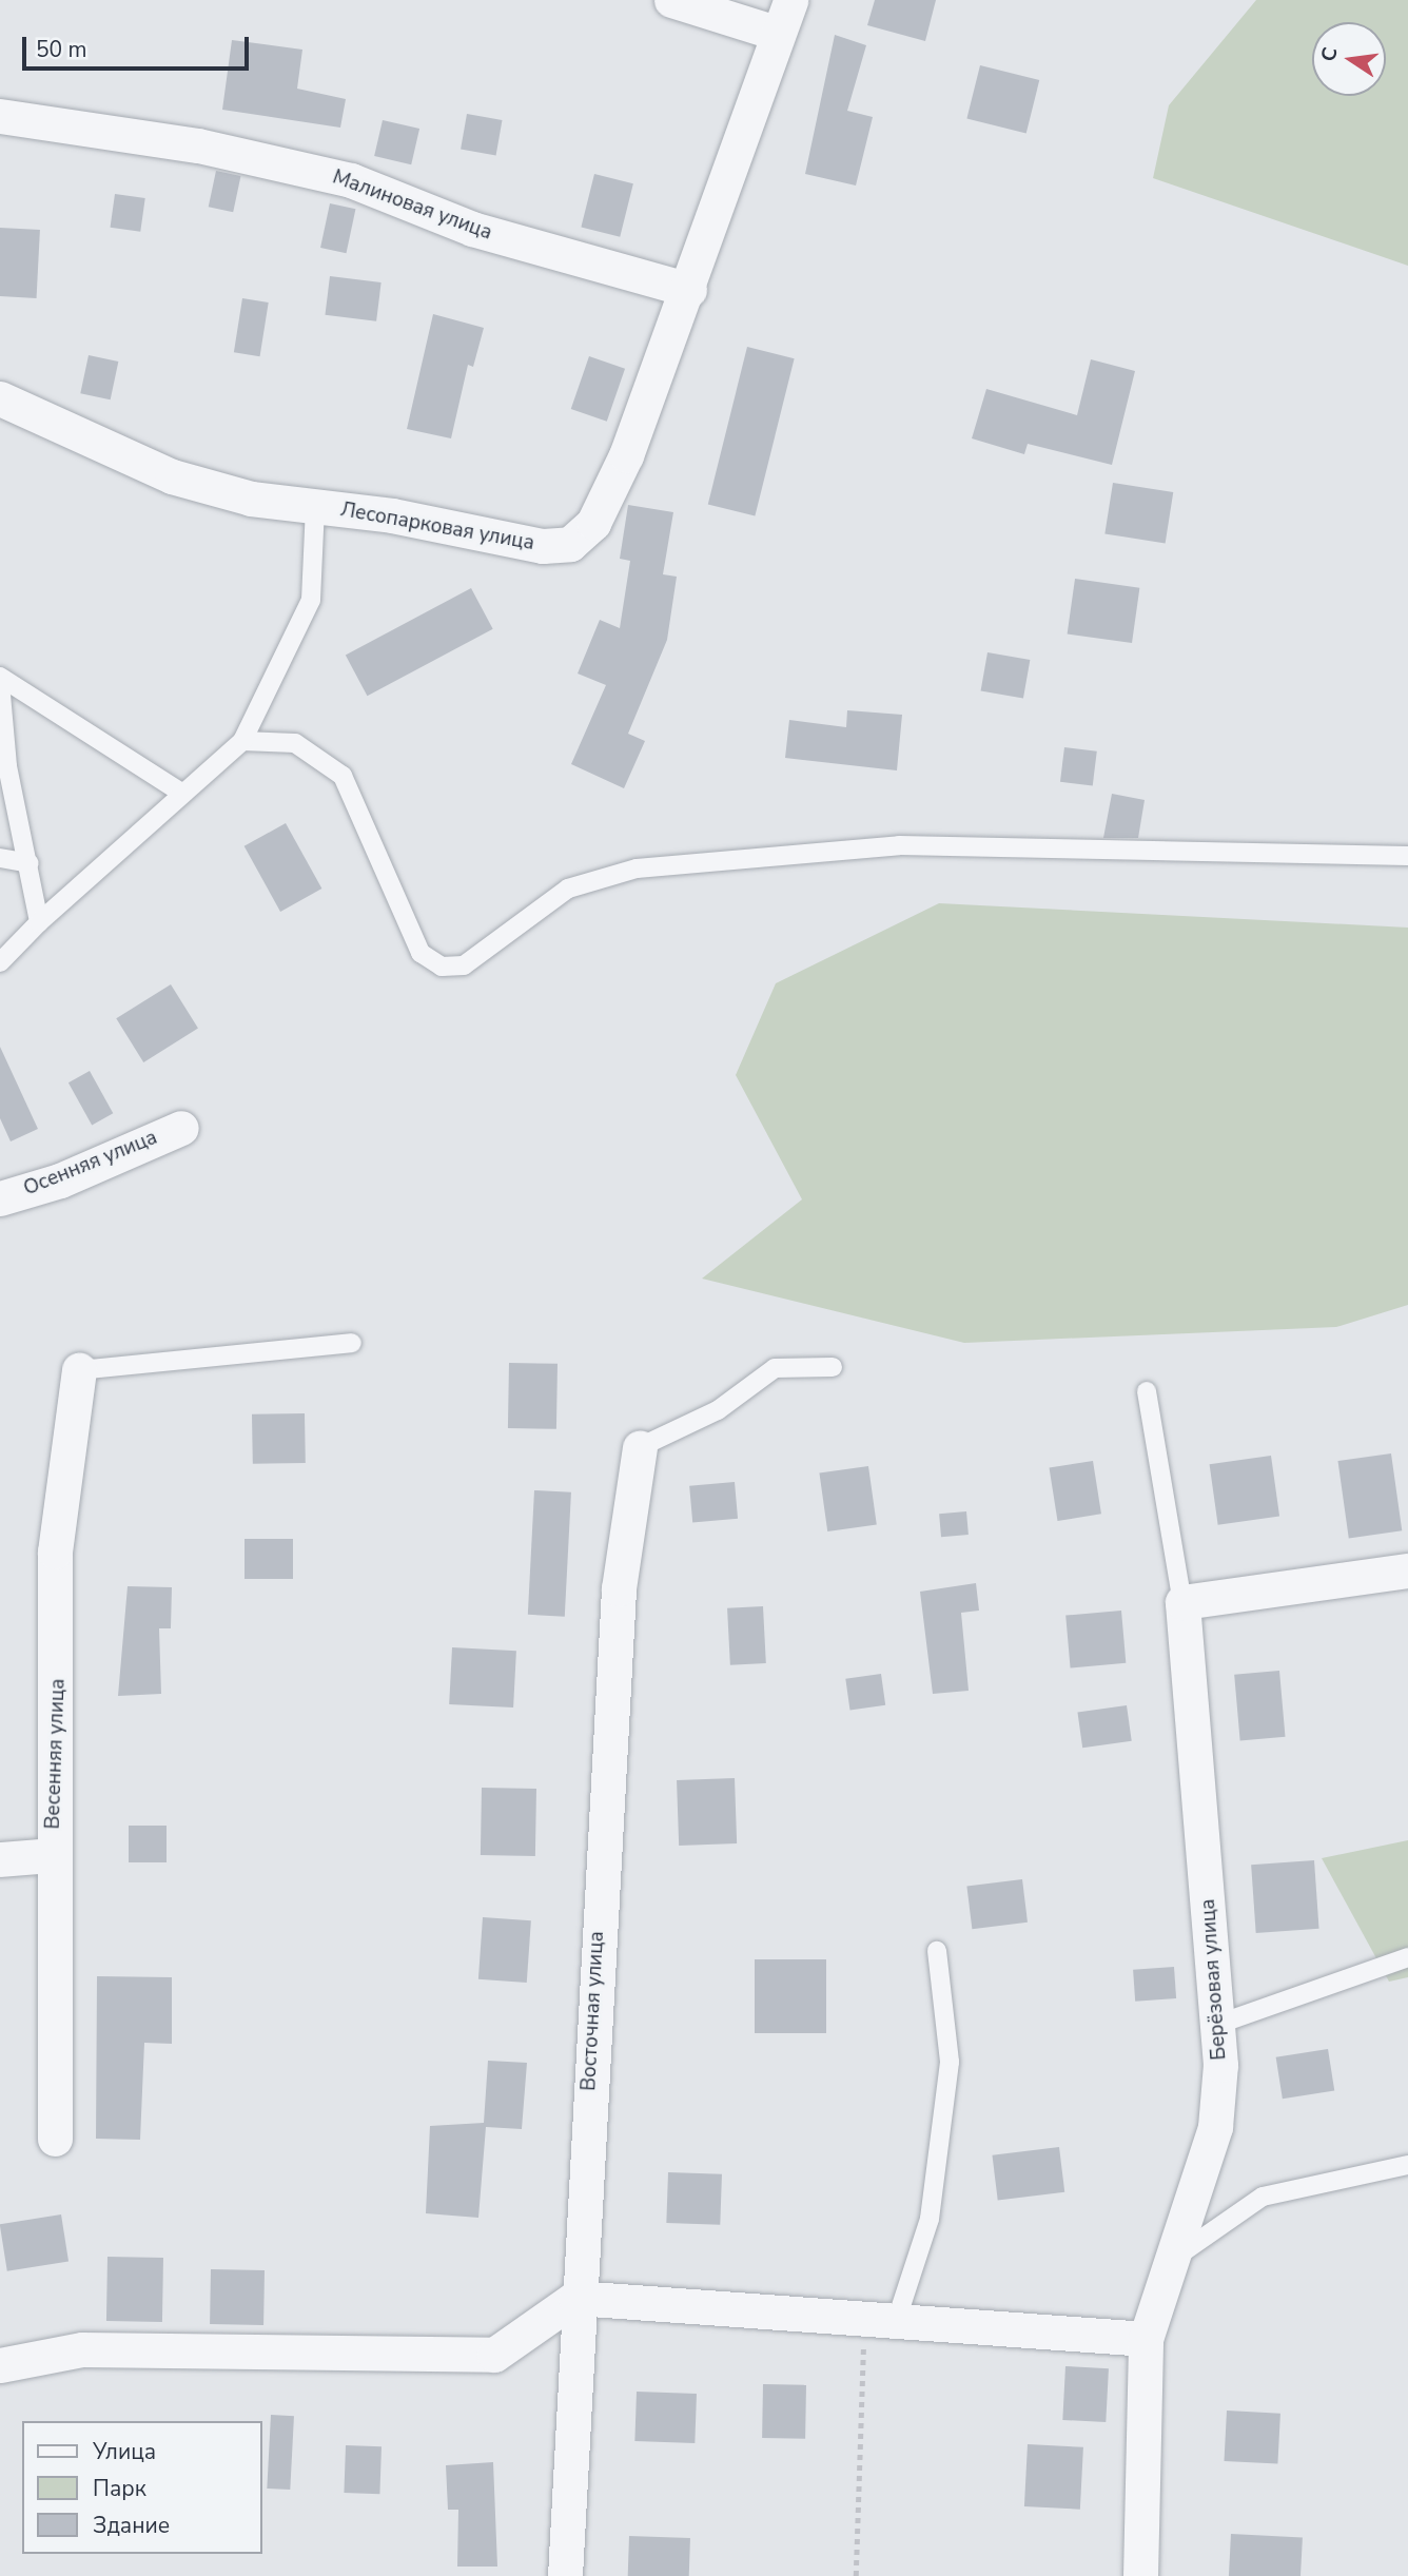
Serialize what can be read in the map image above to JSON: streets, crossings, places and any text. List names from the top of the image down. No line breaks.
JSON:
{"streets":{"street":["Малиновая улица","Лесопарковая улица","Осенняя улица","Весенняя улица","Берёзовая улица","Восточная улица"]},"crossings":[["Малиновая улица","Лесопарковая улица"]],"legend":["Улица","Парк","Здание"],"scale_bar":"50 m","north":"left"}
